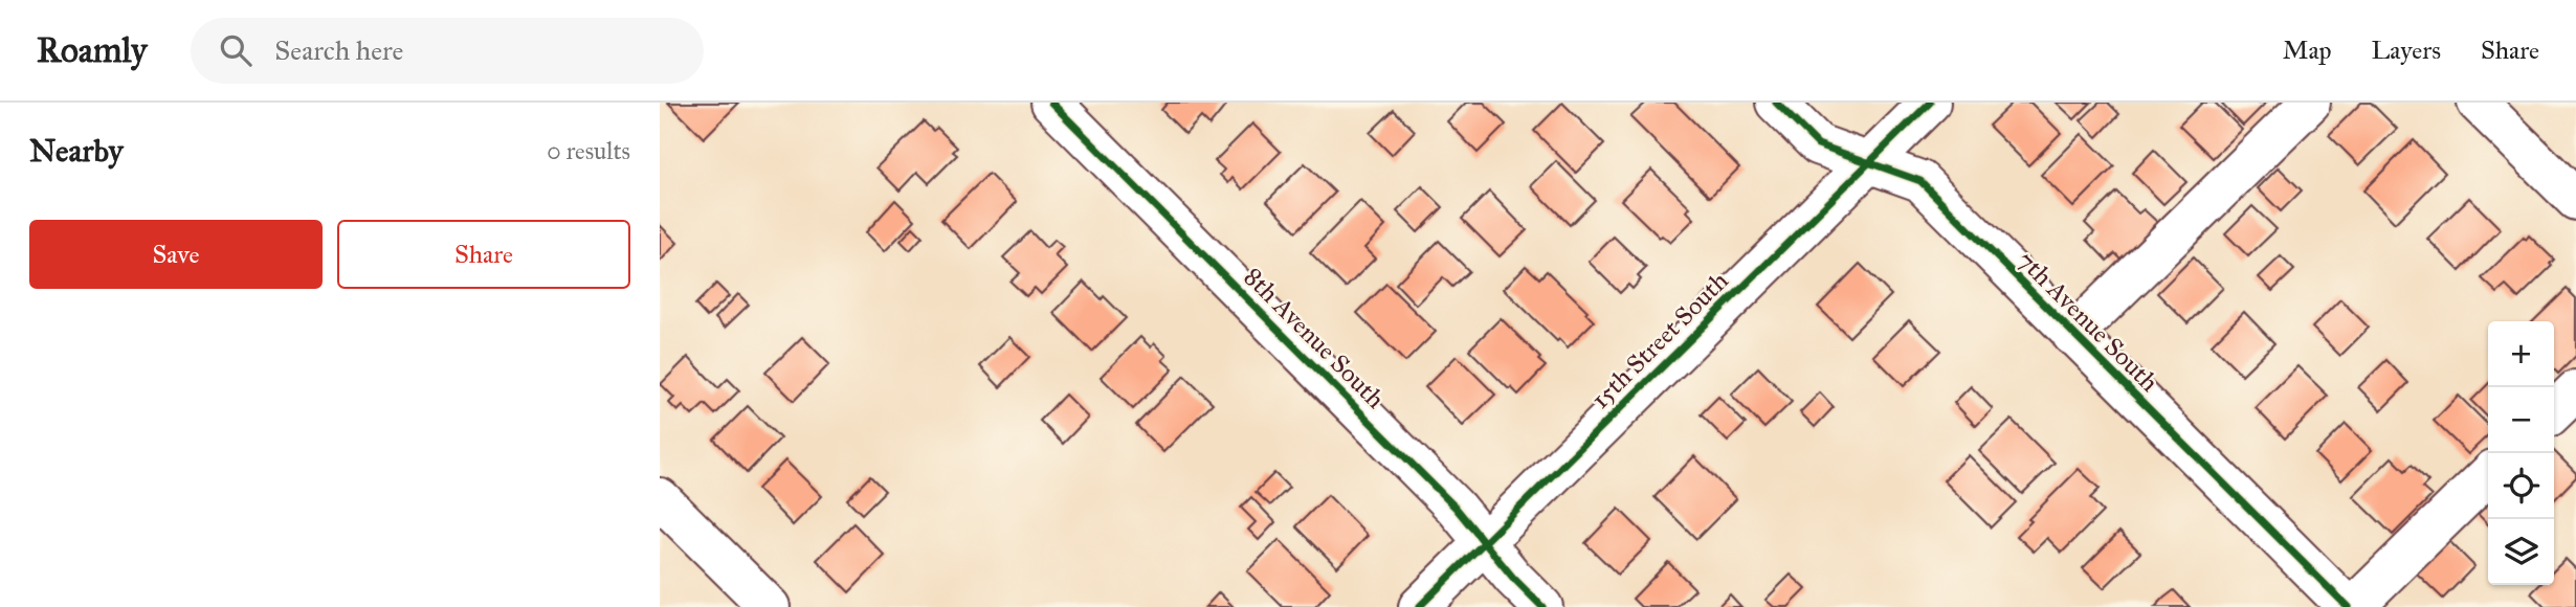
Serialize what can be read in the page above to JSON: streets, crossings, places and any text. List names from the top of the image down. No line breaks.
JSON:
{"streets":{"street":["7th Avenue South","8th Avenue South","15th Street South"]},"crossings":[["7th Avenue South","15th Street South"],["8th Avenue South","15th Street South"]],"page":{"header":"Roamly","search":"Search here","nav":["Map","Layers","Share"],"heading":["Nearby","0 results"],"buttons":["Save","Share"],"map_buttons":["+","−"]}}
